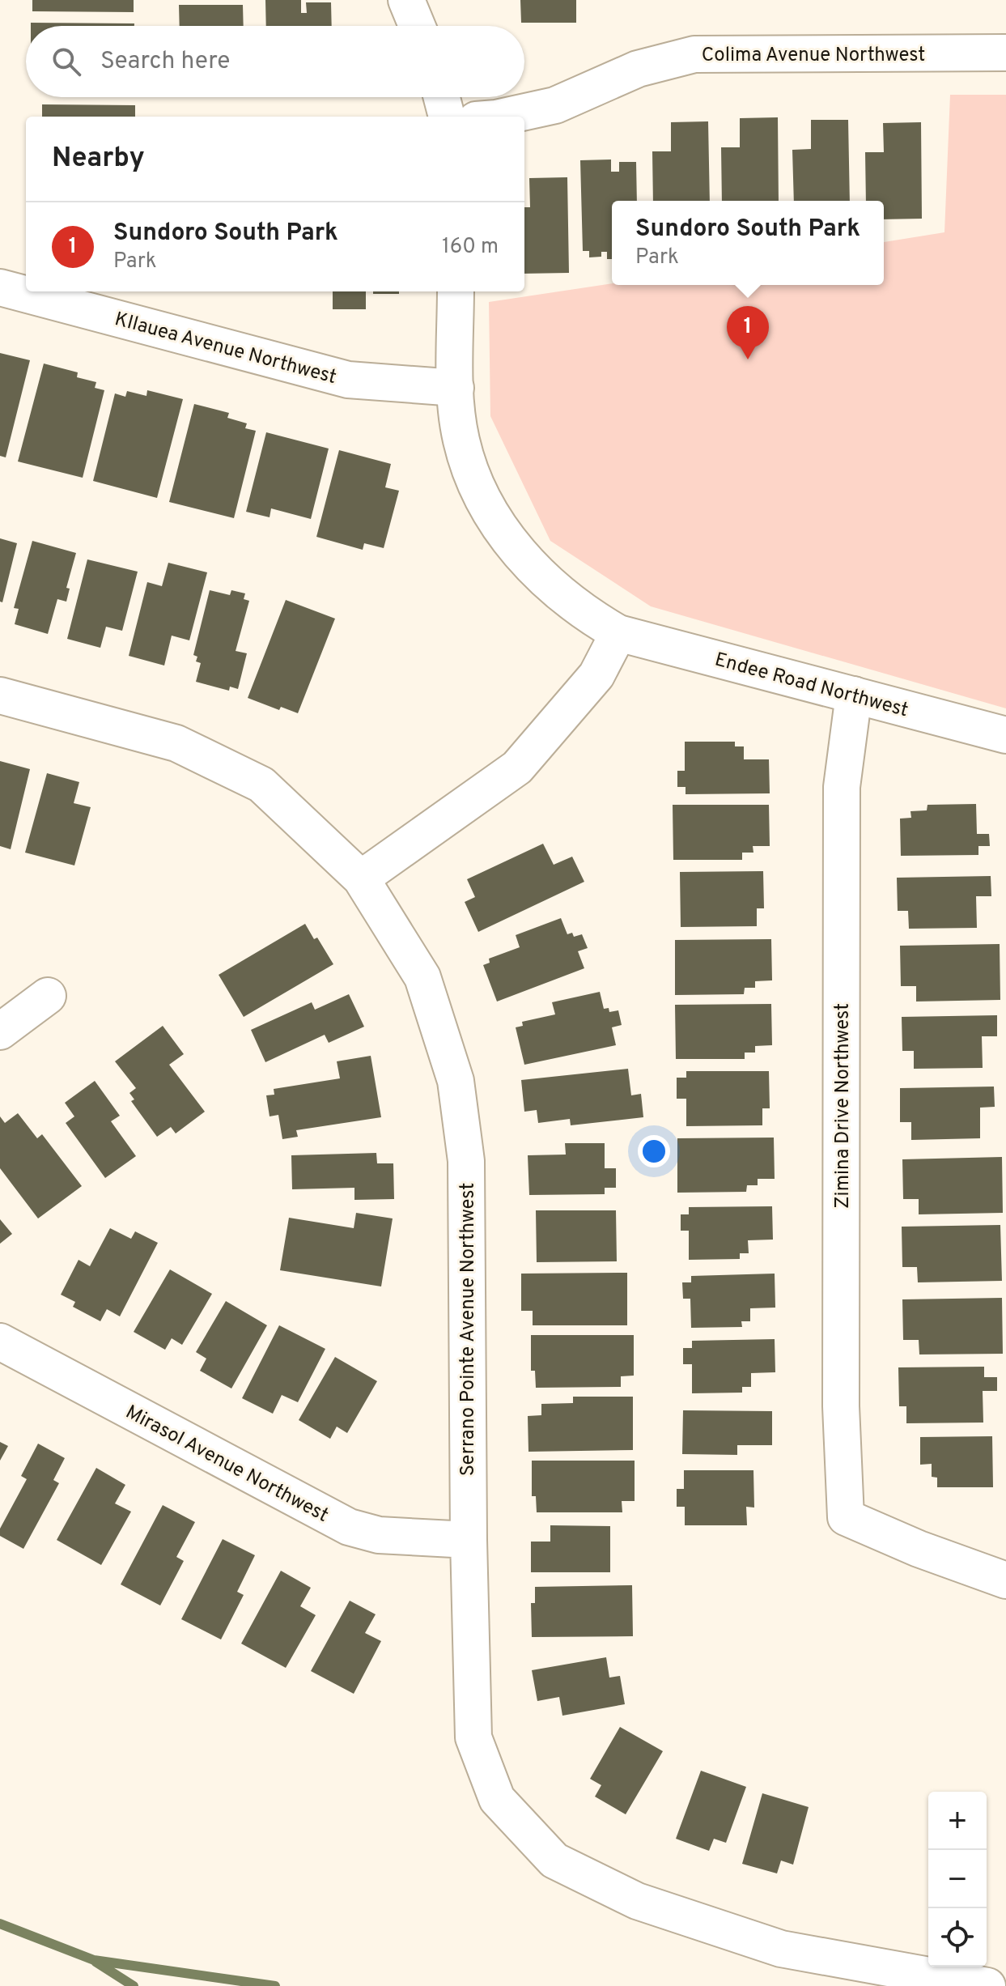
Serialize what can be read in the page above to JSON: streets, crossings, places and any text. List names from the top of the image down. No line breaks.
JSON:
{"streets":{"street":["Colima Avenue Northwest","KIlauea Avenue Northwest","Endee Road Northwest","Zimina Drive Northwest","Serrano Pointe Avenue Northwest","Mirasol Avenue Northwest"]},"crossings":[["KIlauea Avenue Northwest","Endee Road Northwest"],["Endee Road Northwest","Zimina Drive Northwest"],["Serrano Pointe Avenue Northwest","Mirasol Avenue Northwest"]],"page":{"search":"Search here","heading":"Nearby","popup":["Sundoro South Park","Park"],"list":[{"mark":"1","name":"Sundoro South Park","note":"Park","value":"160 m"}],"pins":"1","map_buttons":["+","−"]}}
